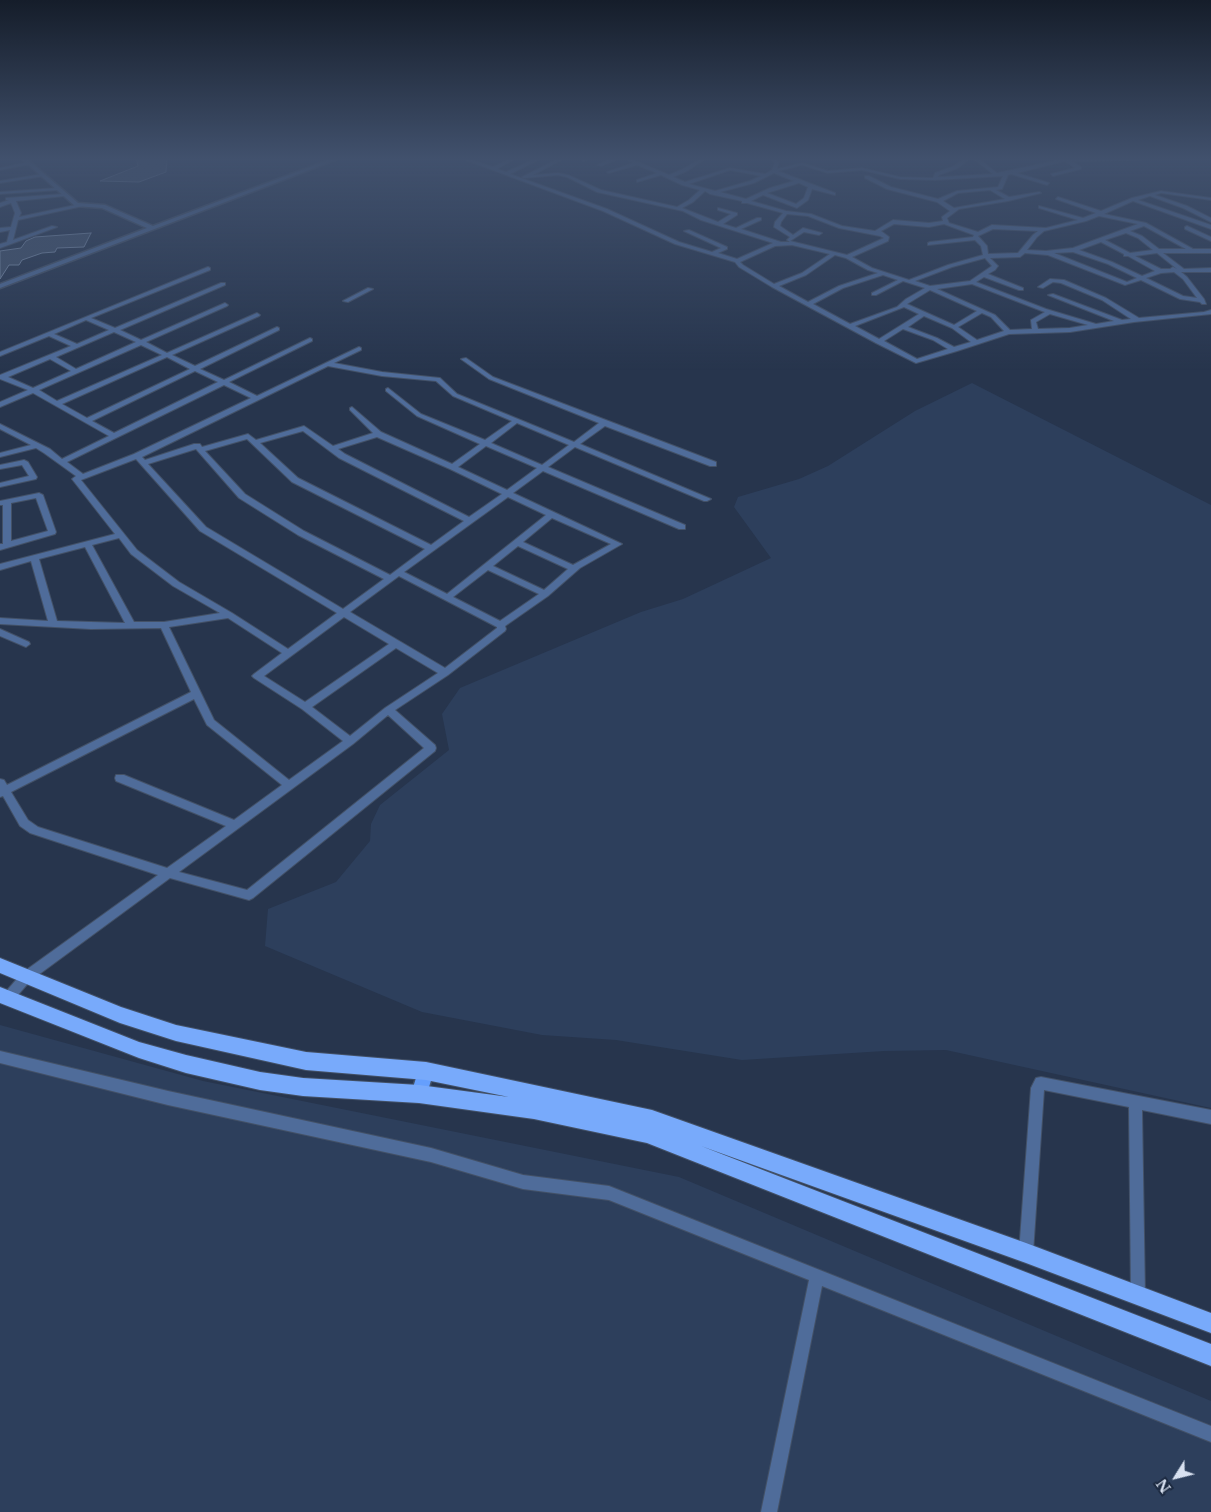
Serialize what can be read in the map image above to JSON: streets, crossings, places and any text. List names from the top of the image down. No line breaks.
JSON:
{"north":"bottom left"}
